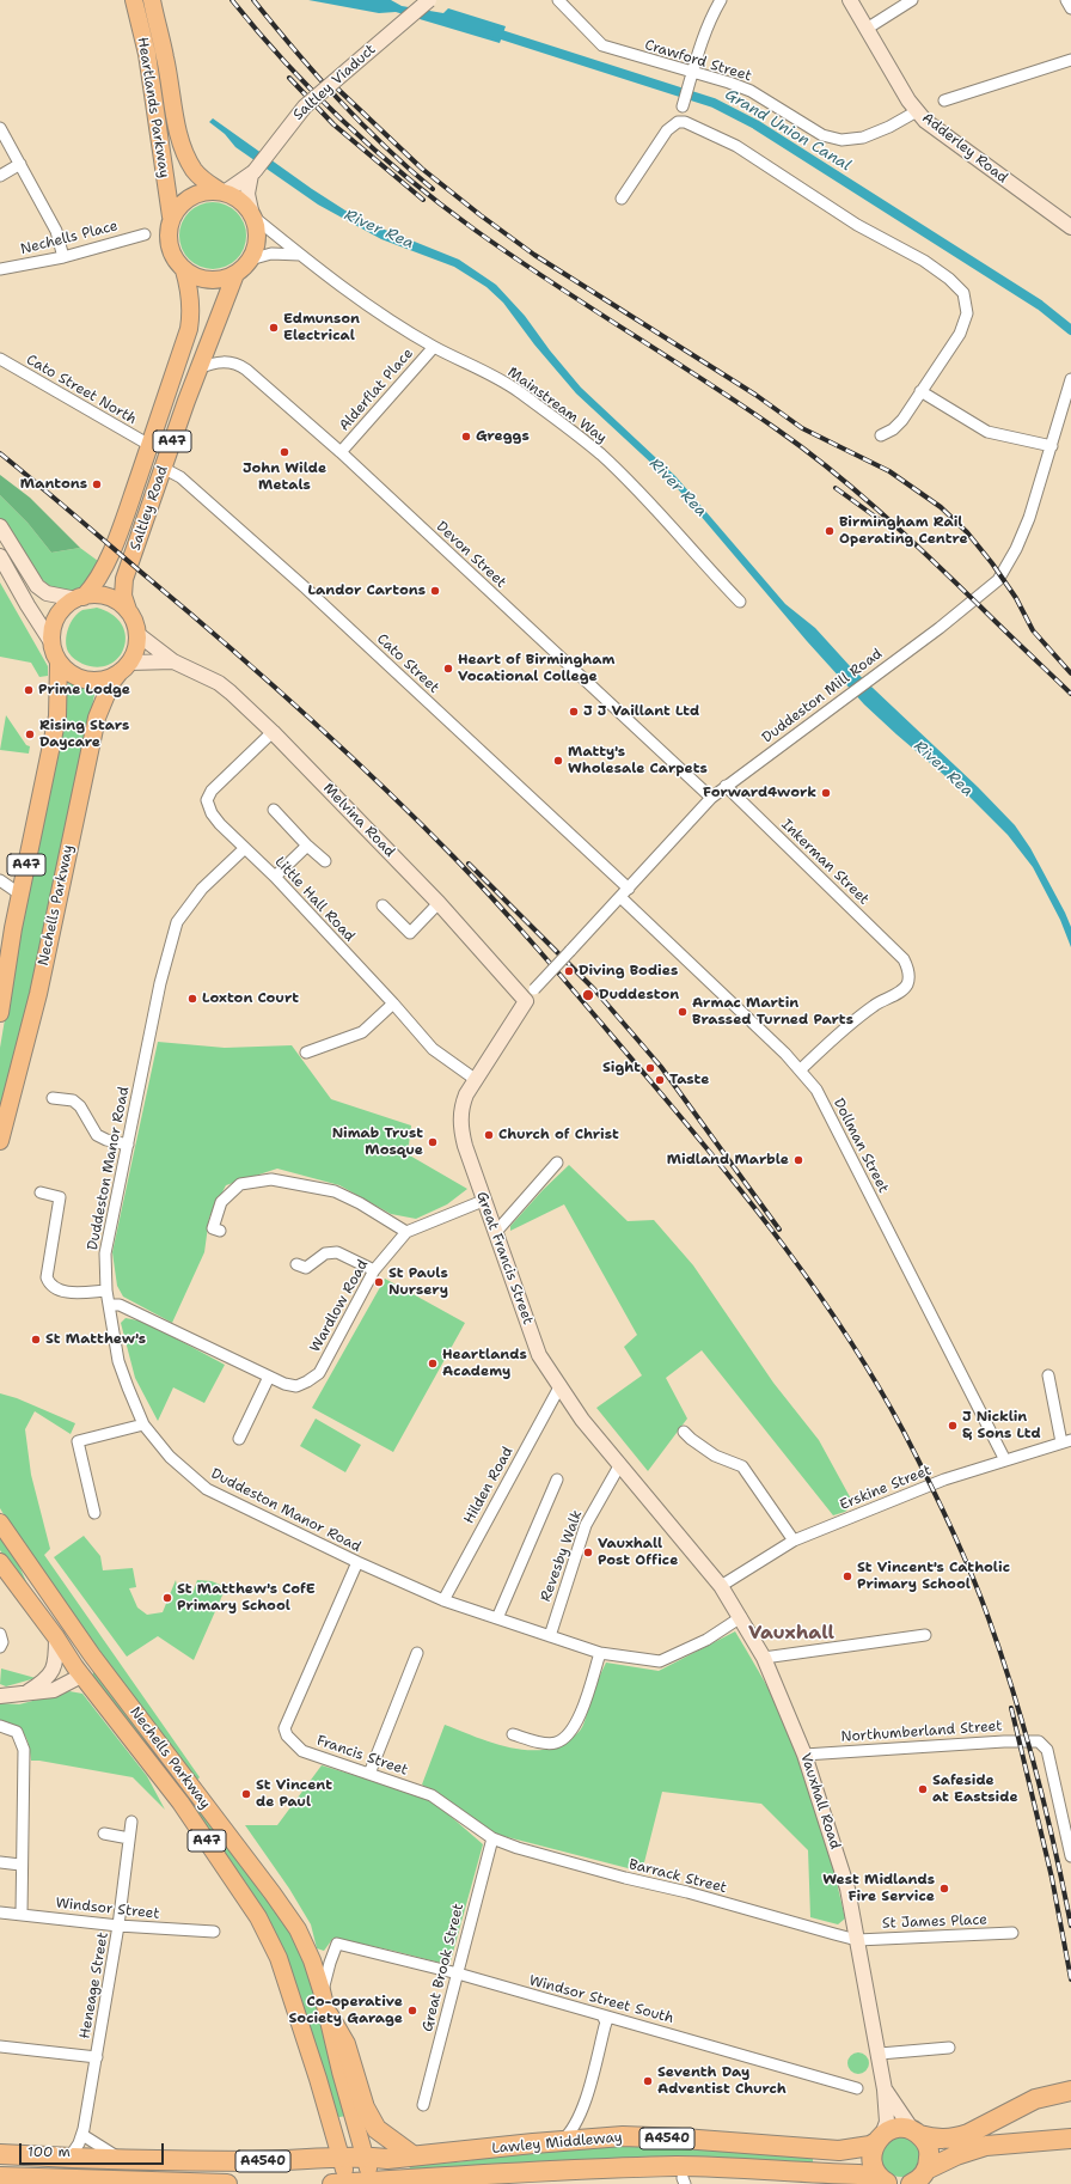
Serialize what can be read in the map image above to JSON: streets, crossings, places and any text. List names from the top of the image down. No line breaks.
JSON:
{"streets":{"highway":["A4540","Lawley Middleway"],"main road":["Saltley Viaduct","Heartlands Parkway","Adderley Road","A47","Saltley Road","Melvina Road","Nechells Parkway","Great Francis Street","Vauxhall Road"],"street":["Crawford Street","Nechells Place","Cato Street North","Alderflat Place","Mainstream Way","Devon Street","Cato Street","Duddeston Mill Road","Inkerman Street","Little Hall Road","Dollman Street","Duddeston Manor Road","Wardlow Road","Hilden Road","Erskine Street","Revesby Walk","Northumberland Street","Francis Street","Barrack Street","Windsor Street","St James Place","Great Brook Street","Heneage Street","Windsor Street South"]},"crossings":[["Crawford Street","Adderley Road"],["Saltley Viaduct","Heartlands Parkway"],["Saltley Viaduct","Mainstream Way"],["Saltley Viaduct","Saltley Road"],["Heartlands Parkway","Mainstream Way"],["Heartlands Parkway","Saltley Road"],["Cato Street North","Saltley Road"],["Alderflat Place","Mainstream Way"],["Alderflat Place","Devon Street"],["Mainstream Way","Saltley Road"],["A47","Saltley Road"],["A47","Melvina Road"],["A47","Nechells Parkway"],["Saltley Road","Devon Street"],["Saltley Road","Cato Street"],["Saltley Road","Melvina Road"],["Saltley Road","Nechells Parkway"],["Devon Street","Duddeston Mill Road"],["Cato Street","Duddeston Mill Road"],["Duddeston Mill Road","Melvina Road"],["Duddeston Mill Road","Inkerman Street"],["Duddeston Mill Road","Dollman Street"],["Duddeston Mill Road","Great Francis Street"],["Melvina Road","Little Hall Road"],["Melvina Road","Nechells Parkway"],["Melvina Road","Great Francis Street"],["Inkerman Street","Dollman Street"],["Little Hall Road","Duddeston Manor Road"],["Little Hall Road","Great Francis Street"],["Nechells Parkway","Windsor Street South"],["Nechells Parkway","A4540"],["Nechells Parkway","Lawley Middleway"],["Dollman Street","Erskine Street"],["Duddeston Manor Road","Wardlow Road"],["Duddeston Manor Road","Hilden Road"],["Duddeston Manor Road","Revesby Walk"],["Duddeston Manor Road","Francis Street"],["Duddeston Manor Road","Vauxhall Road"],["Great Francis Street","Wardlow Road"],["Great Francis Street","Hilden Road"],["Great Francis Street","Erskine Street"],["Great Francis Street","Revesby Walk"],["Great Francis Street","Vauxhall Road"],["Erskine Street","Vauxhall Road"],["Northumberland Street","Vauxhall Road"],["Francis Street","Barrack Street"],["Francis Street","Great Brook Street"],["Vauxhall Road","Barrack Street"],["Vauxhall Road","St James Place"],["Vauxhall Road","A4540"],["Vauxhall Road","Lawley Middleway"],["Barrack Street","St James Place"],["Barrack Street","Great Brook Street"],["Windsor Street","Heneage Street"],["Great Brook Street","Windsor Street South"],["Heneage Street","A4540"],["A4540","Lawley Middleway"]],"districts":["Vauxhall"],"water":["Grand Union Canal","River Rea"],"places":["Edmunson Electrical","Greggs","John Wilde Metals","Mantons","Birmingham Rail Operating Centre","Landor Cartons","Heart of Birmingham Vocational College","Prime Lodge","J J Vaillant Ltd","Rising Stars Daycare","Matty's Wholesale Carpets","Forward4work","Diving Bodies","Duddeston","Loxton Court","Armac Martin Brassed Turned Parts","Sight","Taste","Church of Christ","Nimab Trust Mosque","Midland Marble","St Pauls Nursery","St Matthew's","Heartlands Academy","J Nicklin & Sons Ltd","Vauxhall Post Office","St Vincent's Catholic Primary School","St Matthew's CofE Primary School","Safeside at Eastside","St Vincent de Paul","West Midlands Fire Service","Co-operative Society Garage","Seventh Day Adventist Church"],"scale_bar":"100 m"}
